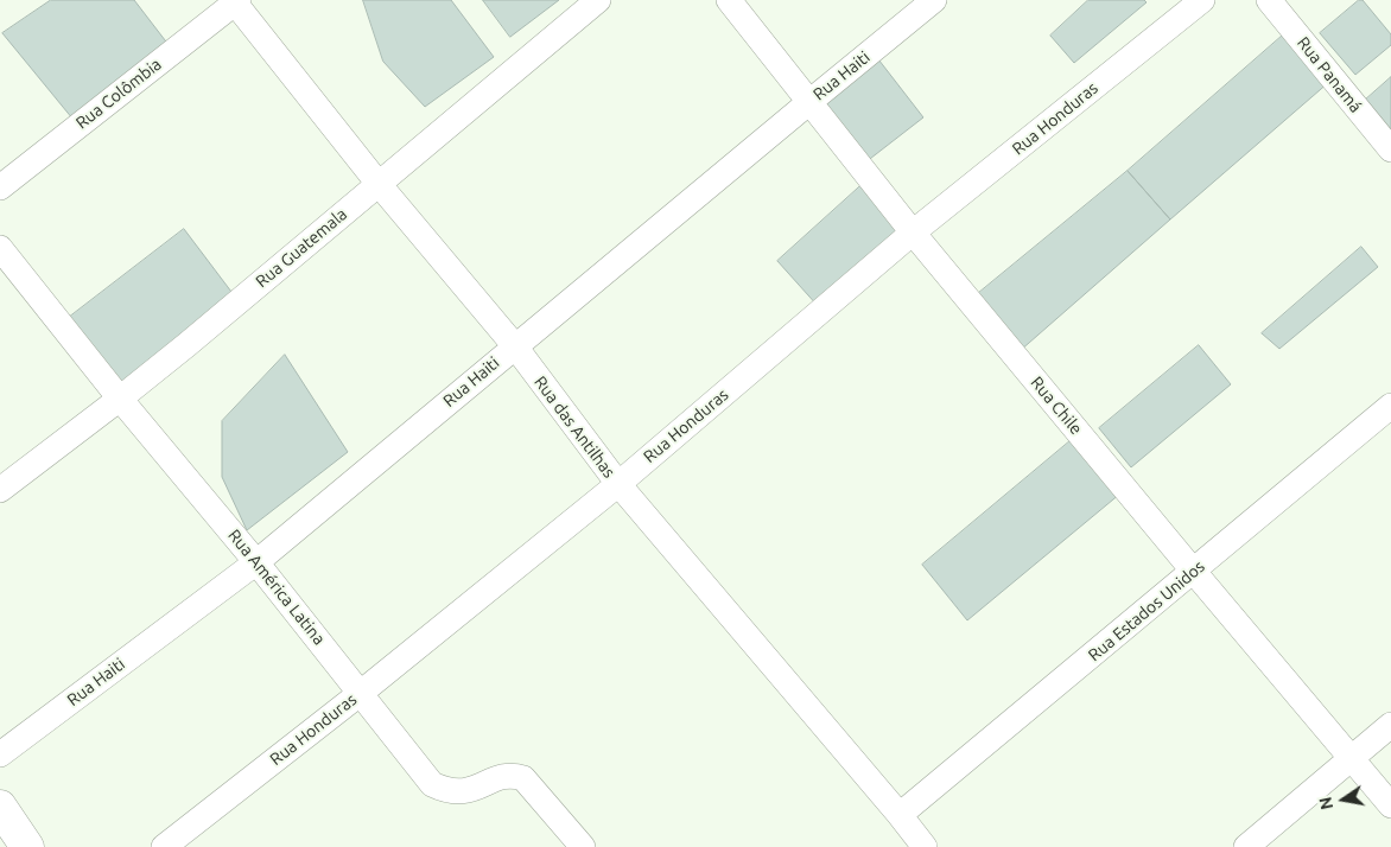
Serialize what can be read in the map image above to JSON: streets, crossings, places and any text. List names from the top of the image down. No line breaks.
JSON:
{"streets":{"street":["Rua Panamá","Rua Haiti","Rua Colômbia","Rua Honduras","Rua Guatemala","Rua Chile","Rua das Antilhas","Rua América Latina","Rua Estados Unidos"]},"crossings":[["Rua Haiti","Rua Chile"],["Rua Haiti","Rua das Antilhas"],["Rua Haiti","Rua América Latina"],["Rua Colômbia","Rua das Antilhas"],["Rua Honduras","Rua Chile"],["Rua Honduras","Rua das Antilhas"],["Rua Honduras","Rua América Latina"],["Rua Guatemala","Rua das Antilhas"],["Rua Guatemala","Rua América Latina"],["Rua Chile","Rua Estados Unidos"],["Rua das Antilhas","Rua Estados Unidos"]],"north":"left"}
